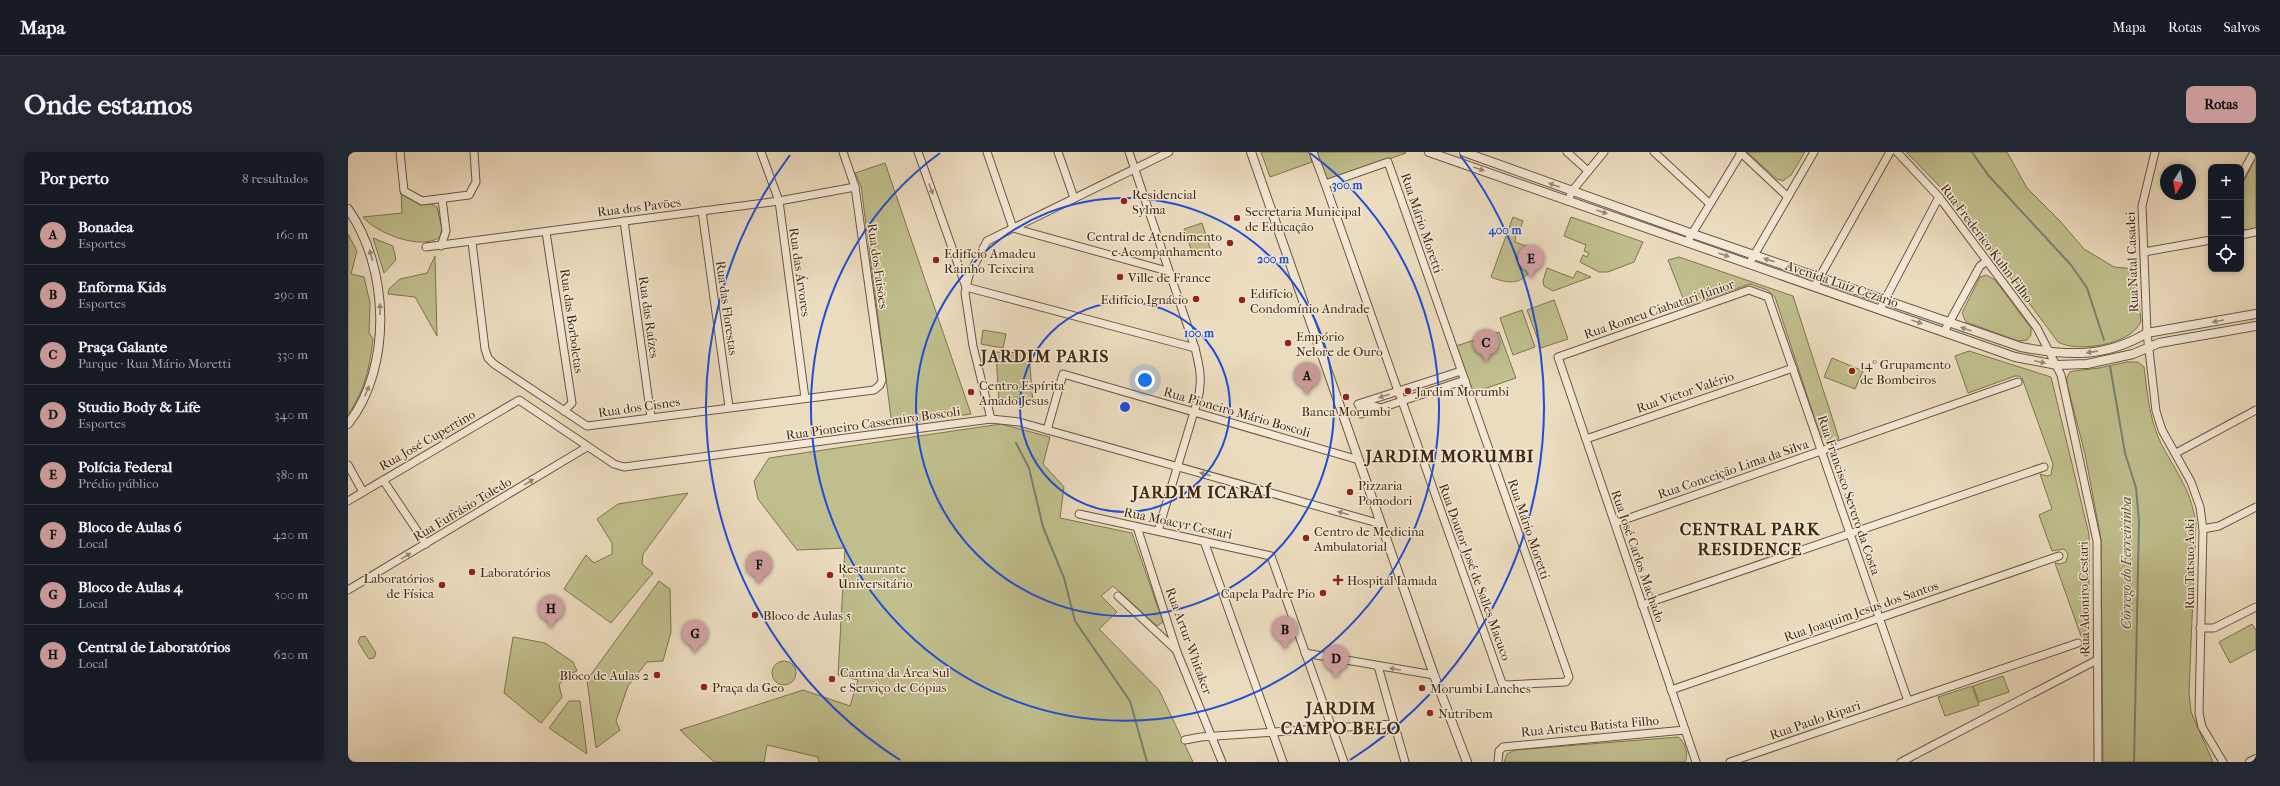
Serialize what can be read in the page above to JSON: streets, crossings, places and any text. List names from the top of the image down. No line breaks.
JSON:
{"streets":{"street":["Rua dos Pavões","Rua Mário Moretti","Rua Frederico Kuhn Filho","Rua Natal Casadei","Rua dos Faisões","Rua das Árvores","Avenida Luiz Cezário","Rua das Florestas","Rua Romeu Ciabatari Júnior","Rua das Raízes","Rua das Borboletas","Rua Victor Valério","Rua dos Cisnes","Rua Pioneiro Mário Boscoli","Rua Pioneiro Cassemiro Boscoli","Rua José Cupertino","Rua Conceição Lima da Silva","Rua Francisco Severo da Costa","Rua Eufrásio Toledo","Rua Moacyr Cestari","Rua José Carlos Machado","Rua Tatsuo Aoki","Rua Doutor José de Salles Macuco","Rua Adoniro Cestari","Rua Joaquim Jesus dos Santos","Rua Artur Whitaker","Rua Paulo Ripari","Rua Aristeu Batista Filho"]},"crossings":[["Rua dos Pavões","Rua dos Faisões"],["Rua dos Pavões","Rua das Árvores"],["Rua dos Pavões","Rua das Florestas"],["Rua dos Pavões","Rua das Raízes"],["Rua dos Pavões","Rua das Borboletas"],["Rua dos Pavões","Rua dos Cisnes"],["Rua Mário Moretti","Rua Doutor José de Salles Macuco"],["Rua Frederico Kuhn Filho","Avenida Luiz Cezário"],["Rua Frederico Kuhn Filho","Rua Adoniro Cestari"],["Rua Natal Casadei","Avenida Luiz Cezário"],["Rua Natal Casadei","Rua Tatsuo Aoki"],["Rua dos Faisões","Rua dos Cisnes"],["Rua das Árvores","Rua dos Cisnes"],["Avenida Luiz Cezário","Rua Tatsuo Aoki"],["Avenida Luiz Cezário","Rua Adoniro Cestari"],["Rua das Florestas","Rua dos Cisnes"],["Rua Romeu Ciabatari Júnior","Rua Francisco Severo da Costa"],["Rua Romeu Ciabatari Júnior","Rua José Carlos Machado"],["Rua das Raízes","Rua dos Cisnes"],["Rua das Borboletas","Rua dos Cisnes"],["Rua Victor Valério","Rua Francisco Severo da Costa"],["Rua Victor Valério","Rua José Carlos Machado"],["Rua Pioneiro Mário Boscoli","Rua Pioneiro Cassemiro Boscoli"],["Rua Pioneiro Cassemiro Boscoli","Rua José Cupertino"],["Rua Pioneiro Cassemiro Boscoli","Rua Eufrásio Toledo"],["Rua Conceição Lima da Silva","Rua Francisco Severo da Costa"],["Rua Conceição Lima da Silva","Rua José Carlos Machado"],["Rua Francisco Severo da Costa","Rua Joaquim Jesus dos Santos"],["Rua Francisco Severo da Costa","Rua Paulo Ripari"],["Rua Moacyr Cestari","Rua Artur Whitaker"],["Rua José Carlos Machado","Rua Joaquim Jesus dos Santos"],["Rua José Carlos Machado","Rua Aristeu Batista Filho"]],"one_way":["Rua Eufrásio Toledo"],"districts":["JARDIM PARIS","JARDIM MORUMBI","JARDIM ICARAÍ","CENTRAL PARK RESIDENCE","JARDIM CAMPO BELO"],"water":["Córrego do Ferreirinha"],"places":{"other":["Residencial Sylma","Secretaria Municipal de Educação","Central de Atendimento e Acompanhamento","Edifício Amadeu Rainho Teixeira","Ville de France","Edifício Ignácio","Edifício Condomínio Andrade","Empório Nelore de Ouro","14° Grupamento de Bombeiros","Jardim Morumbi","Centro Espírita Amado Jesus","Banca Morumbi","Pizzaria Pomodori","Centro de Medicina Ambulatorial","Laboratórios","Restaurante Universitário","Laboratórios de Física","Capela Padre Pio","Bloco de Aulas 5","Bloco de Aulas 2","Cantina da Área Sul e Serviço de Cópias","Praça da Geo","Morumbi Lanches","Nutribem"],"health":["Hospital Iamada"]},"north":"bottom","page":{"header":"Mapa","nav":["Mapa","Rotas","Salvos"],"buttons":"Rotas","title":"Onde estamos","heading":["Por perto","8 resultados"],"map_buttons":["+","−"],"list":[{"mark":"A","name":"Bonadea","note":"Esportes","value":"160 m"},{"mark":"B","name":"Enforma Kids","note":"Esportes","value":"290 m"},{"mark":"C","name":"Praça Galante","note":"Parque · Rua Mário Moretti","value":"330 m"},{"mark":"D","name":"Studio Body & Life","note":"Esportes","value":"340 m"},{"mark":"E","name":"Polícia Federal","note":"Prédio público","value":"380 m"},{"mark":"F","name":"Bloco de Aulas 6","note":"Local","value":"420 m"},{"mark":"G","name":"Bloco de Aulas 4","note":"Local","value":"500 m"},{"mark":"H","name":"Central de Laboratórios","note":"Local","value":"620 m"}],"pins":["E","C","A","F","H","B","G","D"]},"rings":["300 m","400 m","200 m","100 m"]}
